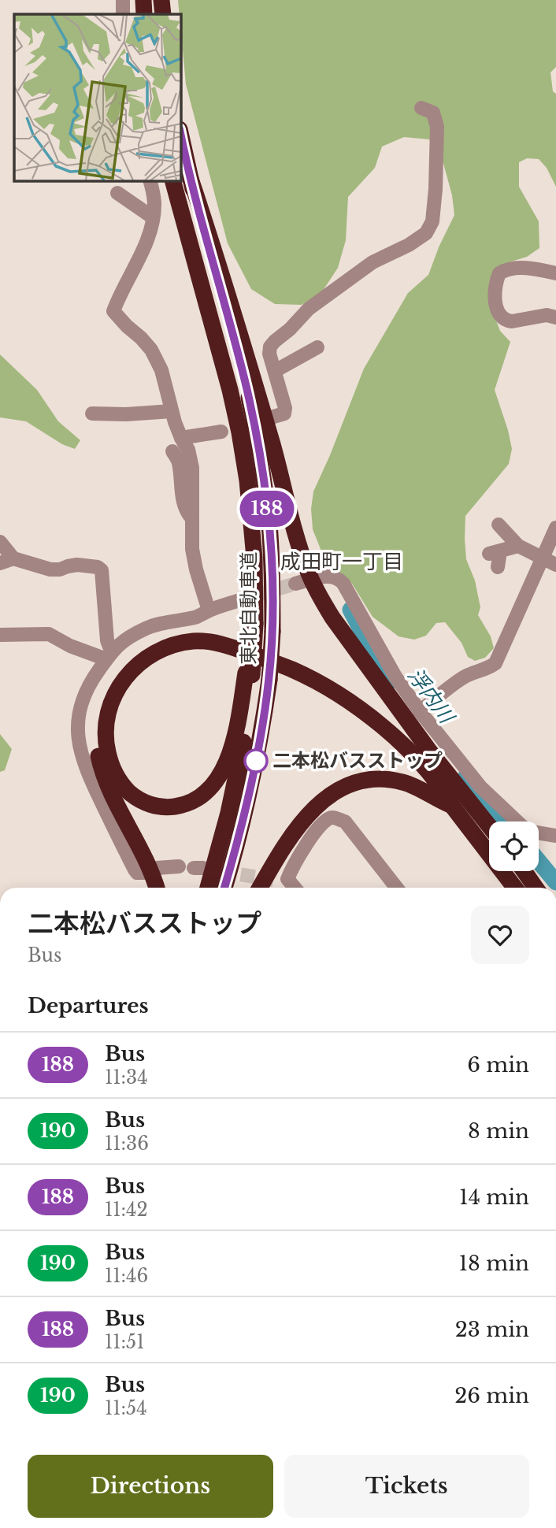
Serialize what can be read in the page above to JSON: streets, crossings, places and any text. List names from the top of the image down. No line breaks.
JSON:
{"streets":{"highway":["東北自動車道"]},"districts":["成田町一丁目"],"water":["浮内川"],"places":["二本松バスストップ"],"lines":["bus line 188"],"page":{"on_map":"188","heading":[["二本松バスストップ","Bus"],"Departures"],"list":[{"mark":"188","name":"Bus","note":"11:34","value":"6 min"},{"mark":"190","name":"Bus","note":"11:36","value":"8 min"},{"mark":"188","name":"Bus","note":"11:42","value":"14 min"},{"mark":"190","name":"Bus","note":"11:46","value":"18 min"},{"mark":"188","name":"Bus","note":"11:51","value":"23 min"},{"mark":"190","name":"Bus","note":"11:54","value":"26 min"}],"buttons":["Directions","Tickets"]}}
